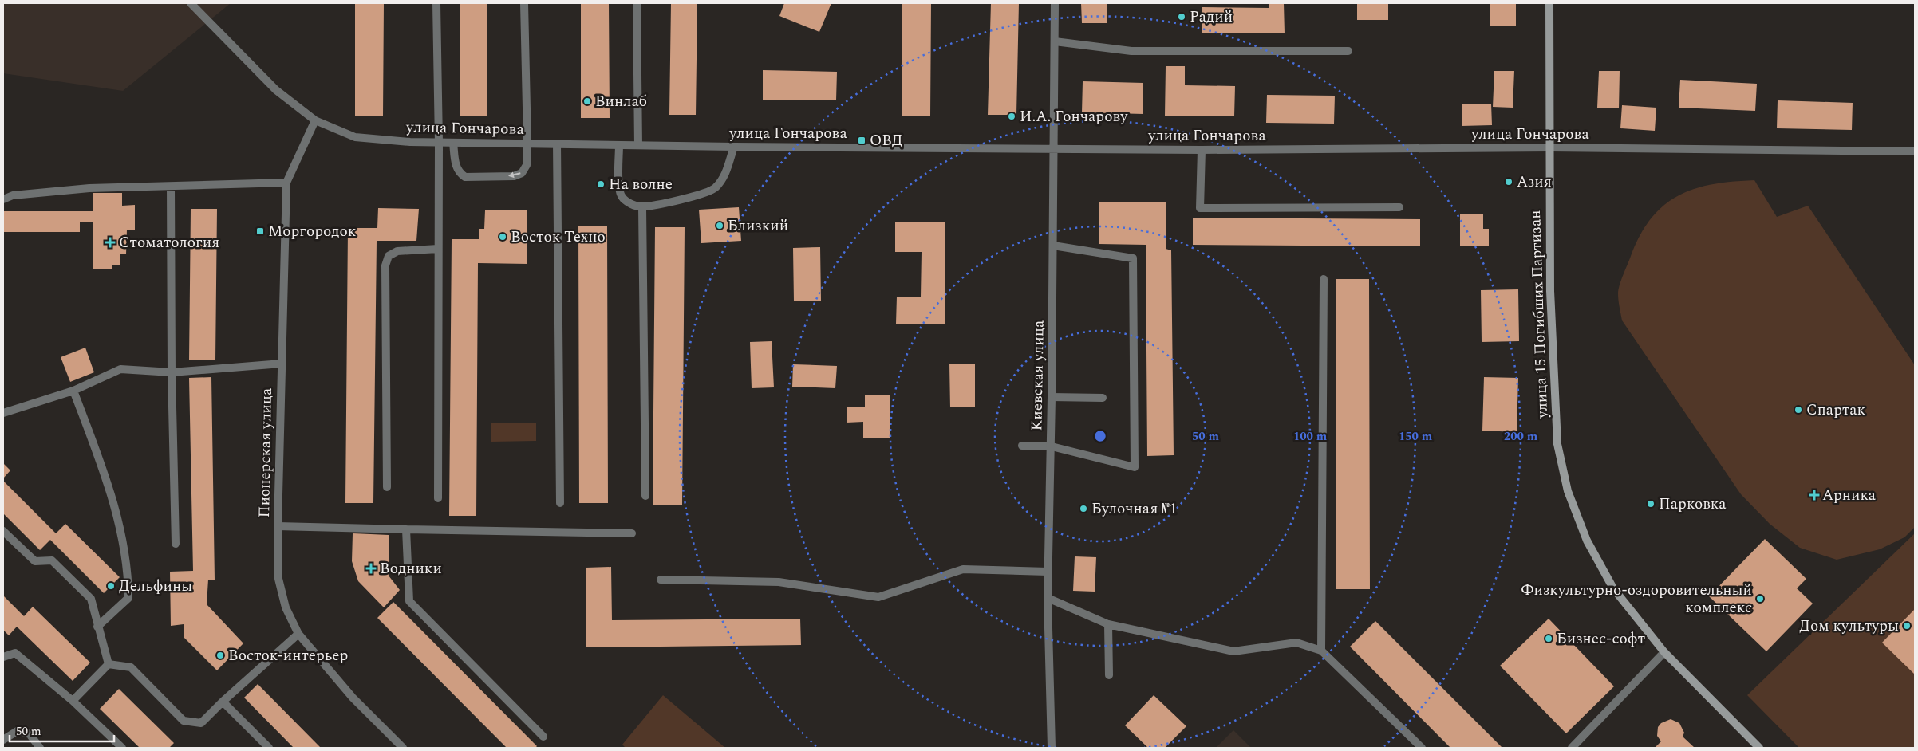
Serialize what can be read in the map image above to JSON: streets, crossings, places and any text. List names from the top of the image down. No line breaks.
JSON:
{"streets":{"street":["улица Гончарова","улица 15 Погибших Партизан","Киевская улица","Пионерская улица"]},"crossings":[["улица Гончарова","улица 15 Погибших Партизан"],["улица Гончарова","Киевская улица"],["улица Гончарова","Пионерская улица"]],"places":{"other":["Радий","Винлаб","И.А. Гончарову","Азия","На волне","Близкий","Восток Техно","Спартак","Парковка","Булочная №1","Дельфины","Физкультурно-оздоровительный комплекс","Дом культуры","Бизнес-софт","Восток-интерьер"],"transit":["ОВД","Моргородок"],"health":["Стоматология","Арника","Водники"]},"scale_bar":"50 m","rings":["50 m","100 m","150 m","200 m"]}
